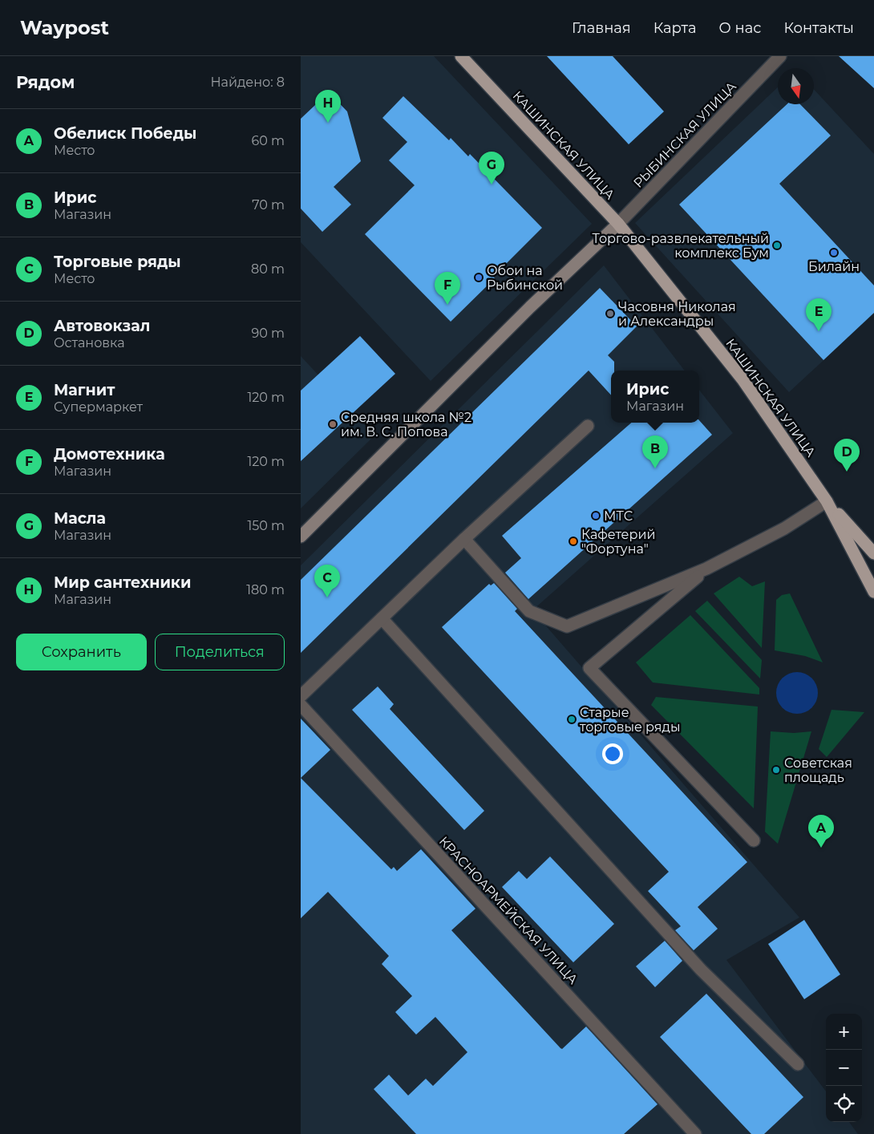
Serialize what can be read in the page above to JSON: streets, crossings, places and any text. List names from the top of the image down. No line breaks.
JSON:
{"streets":{"main road":["РЫБИНСКАЯ УЛИЦА","КАШИНСКАЯ УЛИЦА"],"street":["КРАСНОАРМЕЙСКАЯ УЛИЦА"]},"crossings":[["РЫБИНСКАЯ УЛИЦА","КАШИНСКАЯ УЛИЦА"]],"places":["Торгово-развлекательный комплекс Бум","Билайн","Обои на Рыбинской","Часовня Николая и Александры","Средняя школа №2 им. В. С. Попова","МТС","Кафетерий \"Фортуна\"","Старые торговые ряды","Советская площадь"],"north":"bottom","page":{"header":"Waypost","nav":["Главная","Карта","О нас","Контакты"],"heading":["Рядом","Найдено: 8"],"pins":["H","G","F","E","B","D","C","A"],"list":[{"mark":"A","name":"Обелиск Победы","note":"Место","value":"60 m"},{"mark":"B","name":"Ирис","note":"Магазин","value":"70 m"},{"mark":"C","name":"Торговые ряды","note":"Место","value":"80 m"},{"mark":"D","name":"Автовокзал","note":"Остановка","value":"90 m"},{"mark":"E","name":"Магнит","note":"Супермаркет","value":"120 m"},{"mark":"F","name":"Домотехника","note":"Магазин","value":"120 m"},{"mark":"G","name":"Масла","note":"Магазин","value":"150 m"},{"mark":"H","name":"Мир сантехники","note":"Магазин","value":"180 m"}],"popup":["Ирис","Магазин"],"buttons":["Сохранить","Поделиться"],"map_buttons":["+","−"]}}
